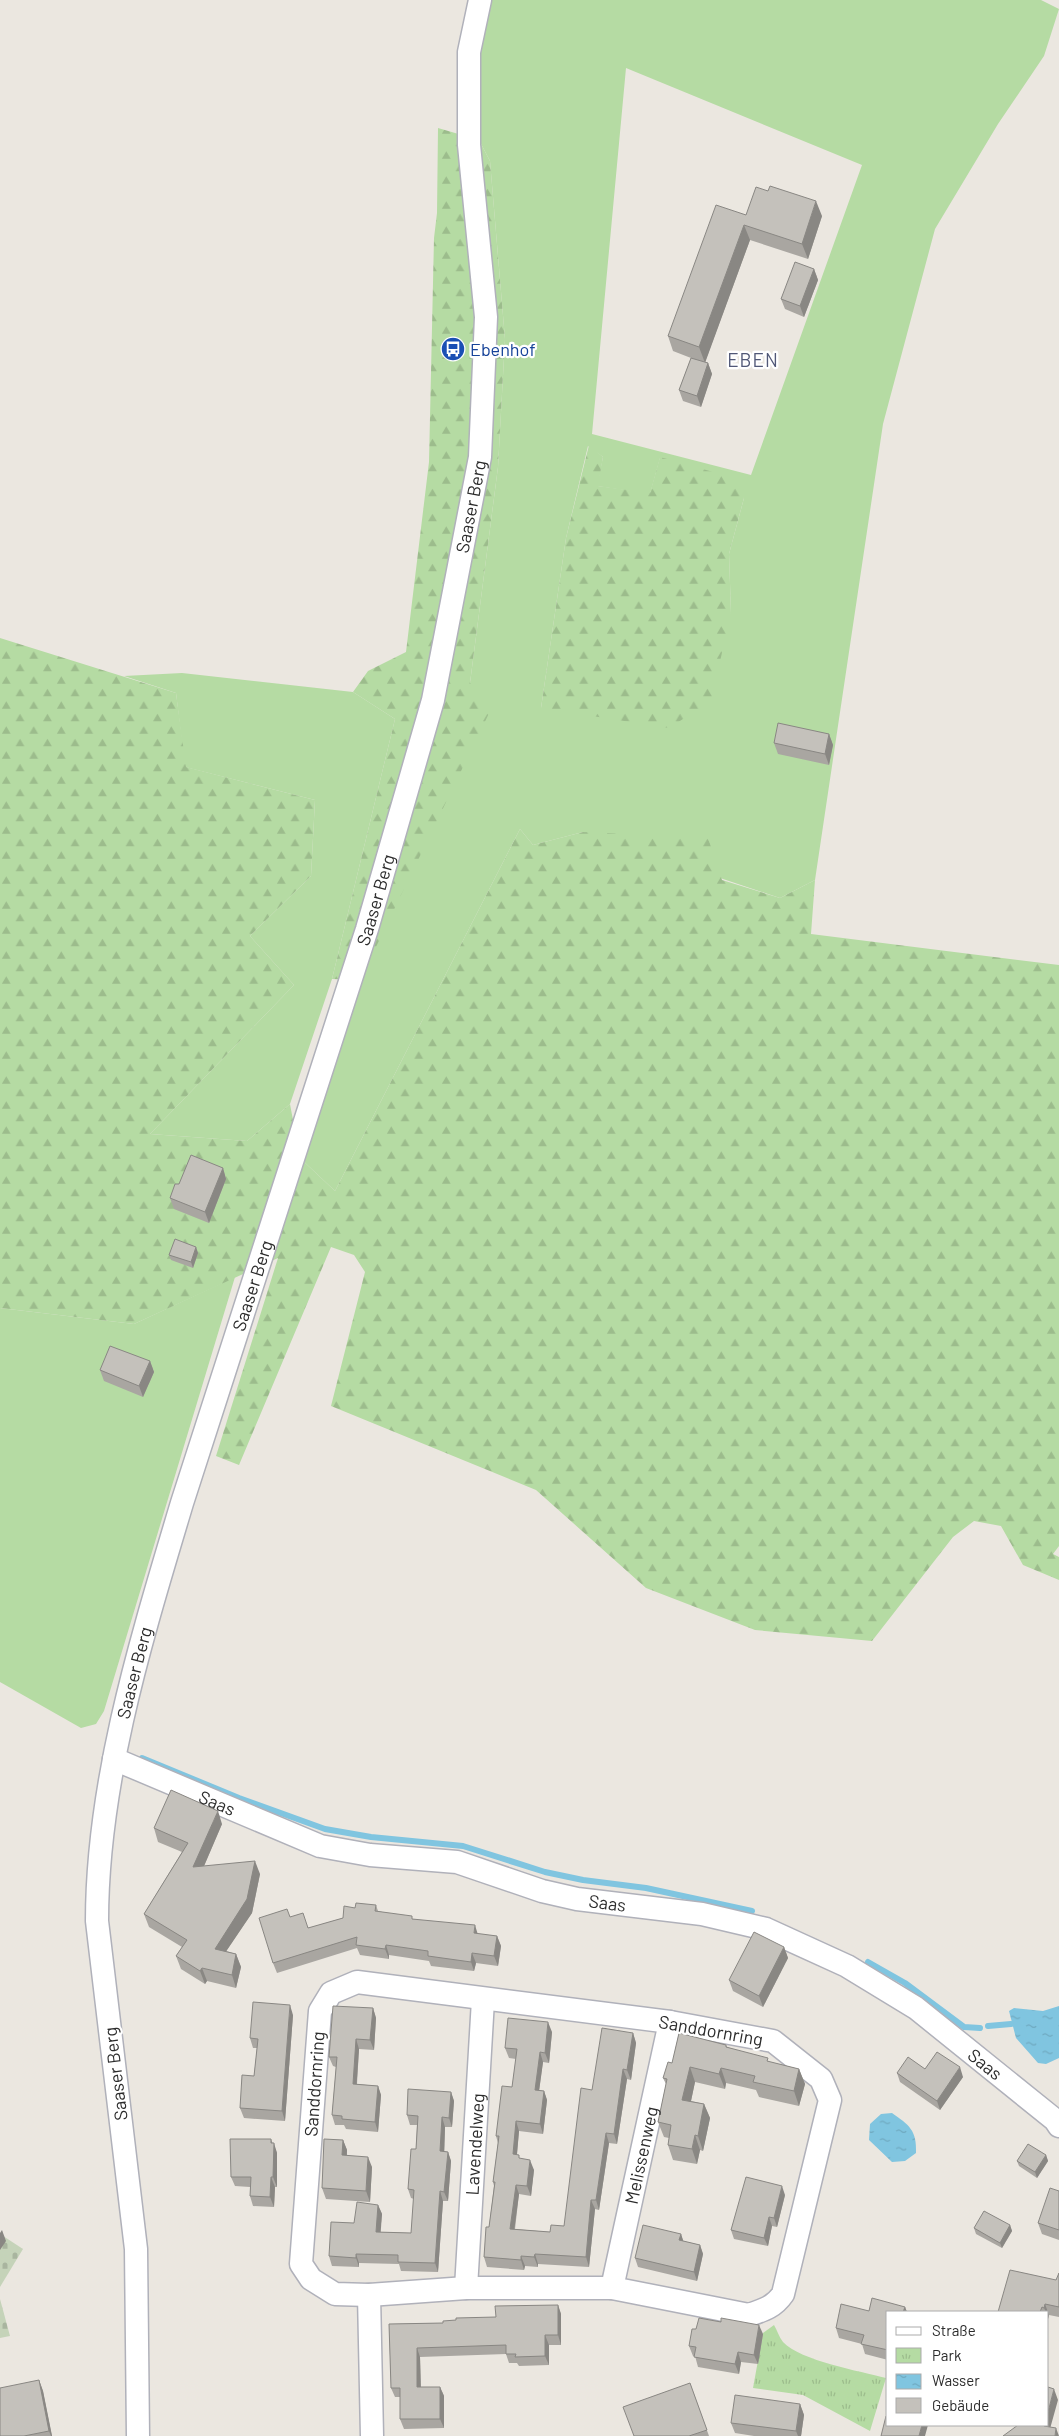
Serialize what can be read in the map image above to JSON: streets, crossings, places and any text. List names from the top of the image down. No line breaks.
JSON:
{"streets":{"street":["Saaser Berg","Saas","Sanddornring","Lavendelweg","Melissenweg"]},"crossings":[["Saaser Berg","Saas"],["Sanddornring","Lavendelweg"],["Sanddornring","Melissenweg"]],"districts":["EBEN"],"places":{"bus stop":["Ebenhof"]},"legend":["Straße","Park","Wasser","Gebäude"]}
